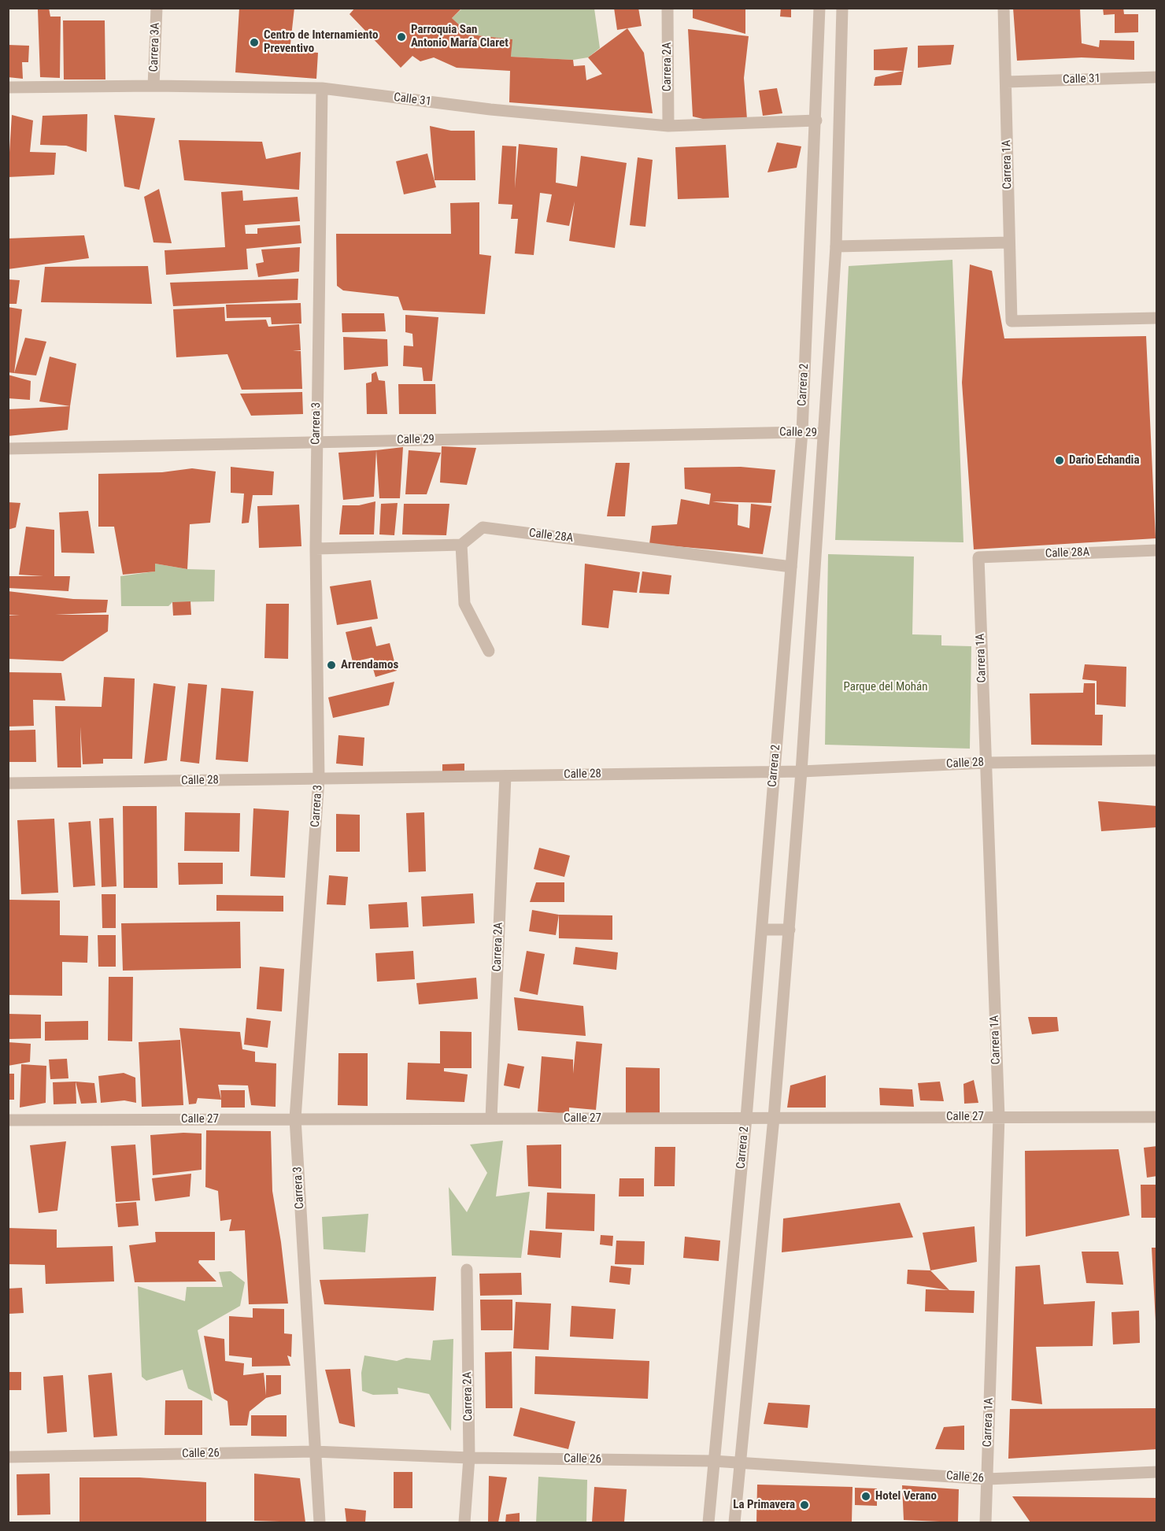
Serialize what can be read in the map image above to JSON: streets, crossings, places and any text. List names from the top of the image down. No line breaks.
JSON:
{"streets":{"street":["Carrera 3A","Carrera 2A","Calle 31","Carrera 1A","Carrera 2","Carrera 3","Calle 29","Calle 28A","Calle 28","Calle 27","Calle 26"]},"crossings":[["Carrera 3A","Calle 31"],["Carrera 2A","Calle 31"],["Carrera 2A","Calle 28"],["Carrera 2A","Calle 27"],["Carrera 2A","Calle 26"],["Calle 31","Carrera 1A"],["Calle 31","Carrera 2"],["Calle 31","Carrera 3"],["Carrera 1A","Calle 28A"],["Carrera 1A","Calle 28"],["Carrera 1A","Calle 27"],["Carrera 1A","Calle 26"],["Carrera 2","Calle 29"],["Carrera 2","Calle 28A"],["Carrera 2","Calle 28"],["Carrera 2","Calle 27"],["Carrera 2","Calle 26"],["Carrera 3","Calle 29"],["Carrera 3","Calle 28"],["Carrera 3","Calle 27"],["Carrera 3","Calle 26"]],"parks":["Parque del Mohán"],"places":["Parroquia San Antonio María Claret","Centro de Internamiento Preventivo","Dario Echandia","Arrendamos","Hotel Verano","La Primavera"]}
